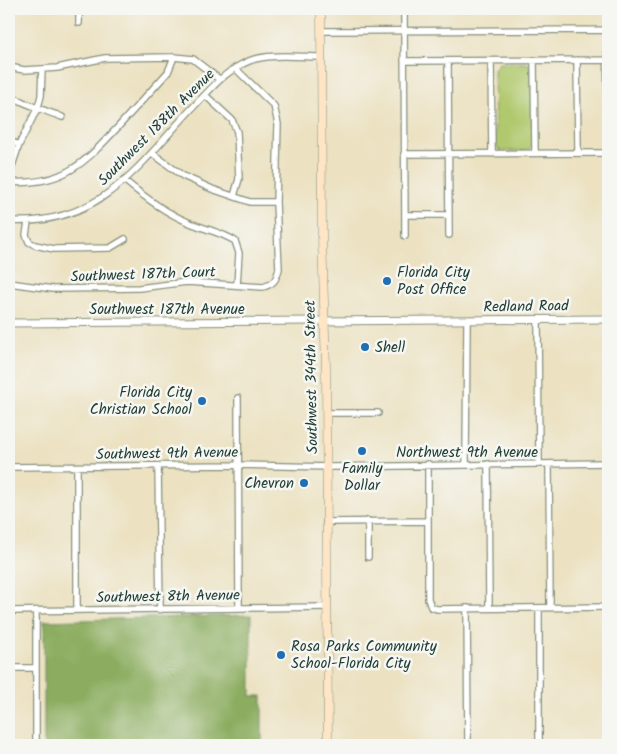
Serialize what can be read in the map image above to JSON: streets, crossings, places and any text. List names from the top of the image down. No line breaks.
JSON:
{"streets":{"main road":["Southwest 344th Street"],"street":["Southwest 188th Avenue","Southwest 187th Court","Redland Road","Southwest 187th Avenue","Northwest 9th Avenue","Southwest 9th Avenue","Southwest 8th Avenue"]},"crossings":[["Southwest 188th Avenue","Southwest 344th Street"],["Redland Road","Southwest 187th Avenue"],["Redland Road","Southwest 344th Street"],["Southwest 187th Avenue","Southwest 344th Street"],["Southwest 344th Street","Northwest 9th Avenue"],["Southwest 344th Street","Southwest 9th Avenue"],["Southwest 344th Street","Southwest 8th Avenue"],["Northwest 9th Avenue","Southwest 9th Avenue"]],"places":["Florida City Post Office","Shell","Florida City Christian School","Family Dollar","Chevron","Rosa Parks Community School-Florida City"]}
